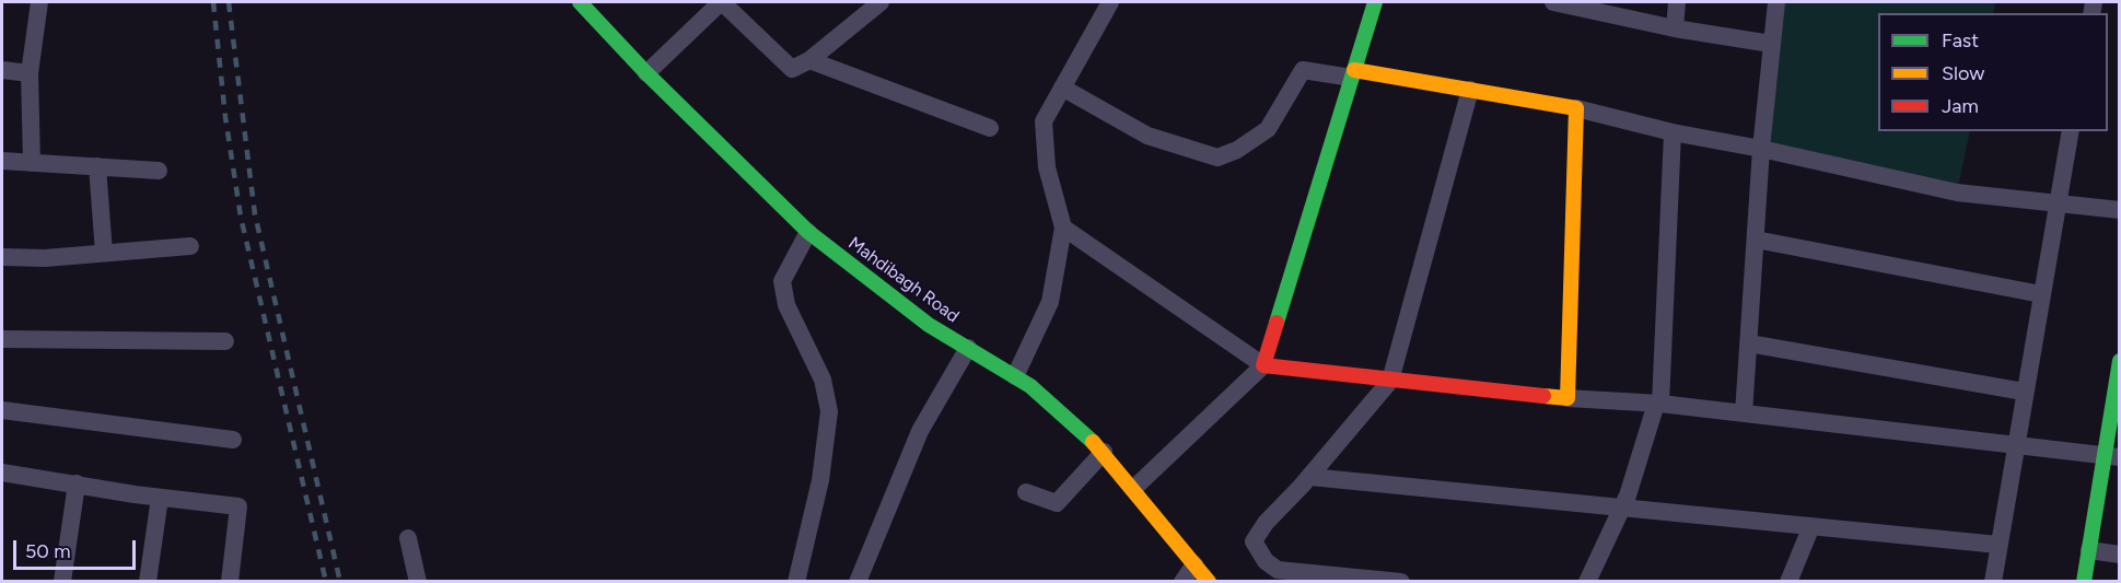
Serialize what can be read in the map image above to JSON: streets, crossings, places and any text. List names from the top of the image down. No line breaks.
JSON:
{"streets":{"street":["Mahdibagh Road"]},"legend":["Fast","Slow","Jam"],"scale_bar":"50 m"}
